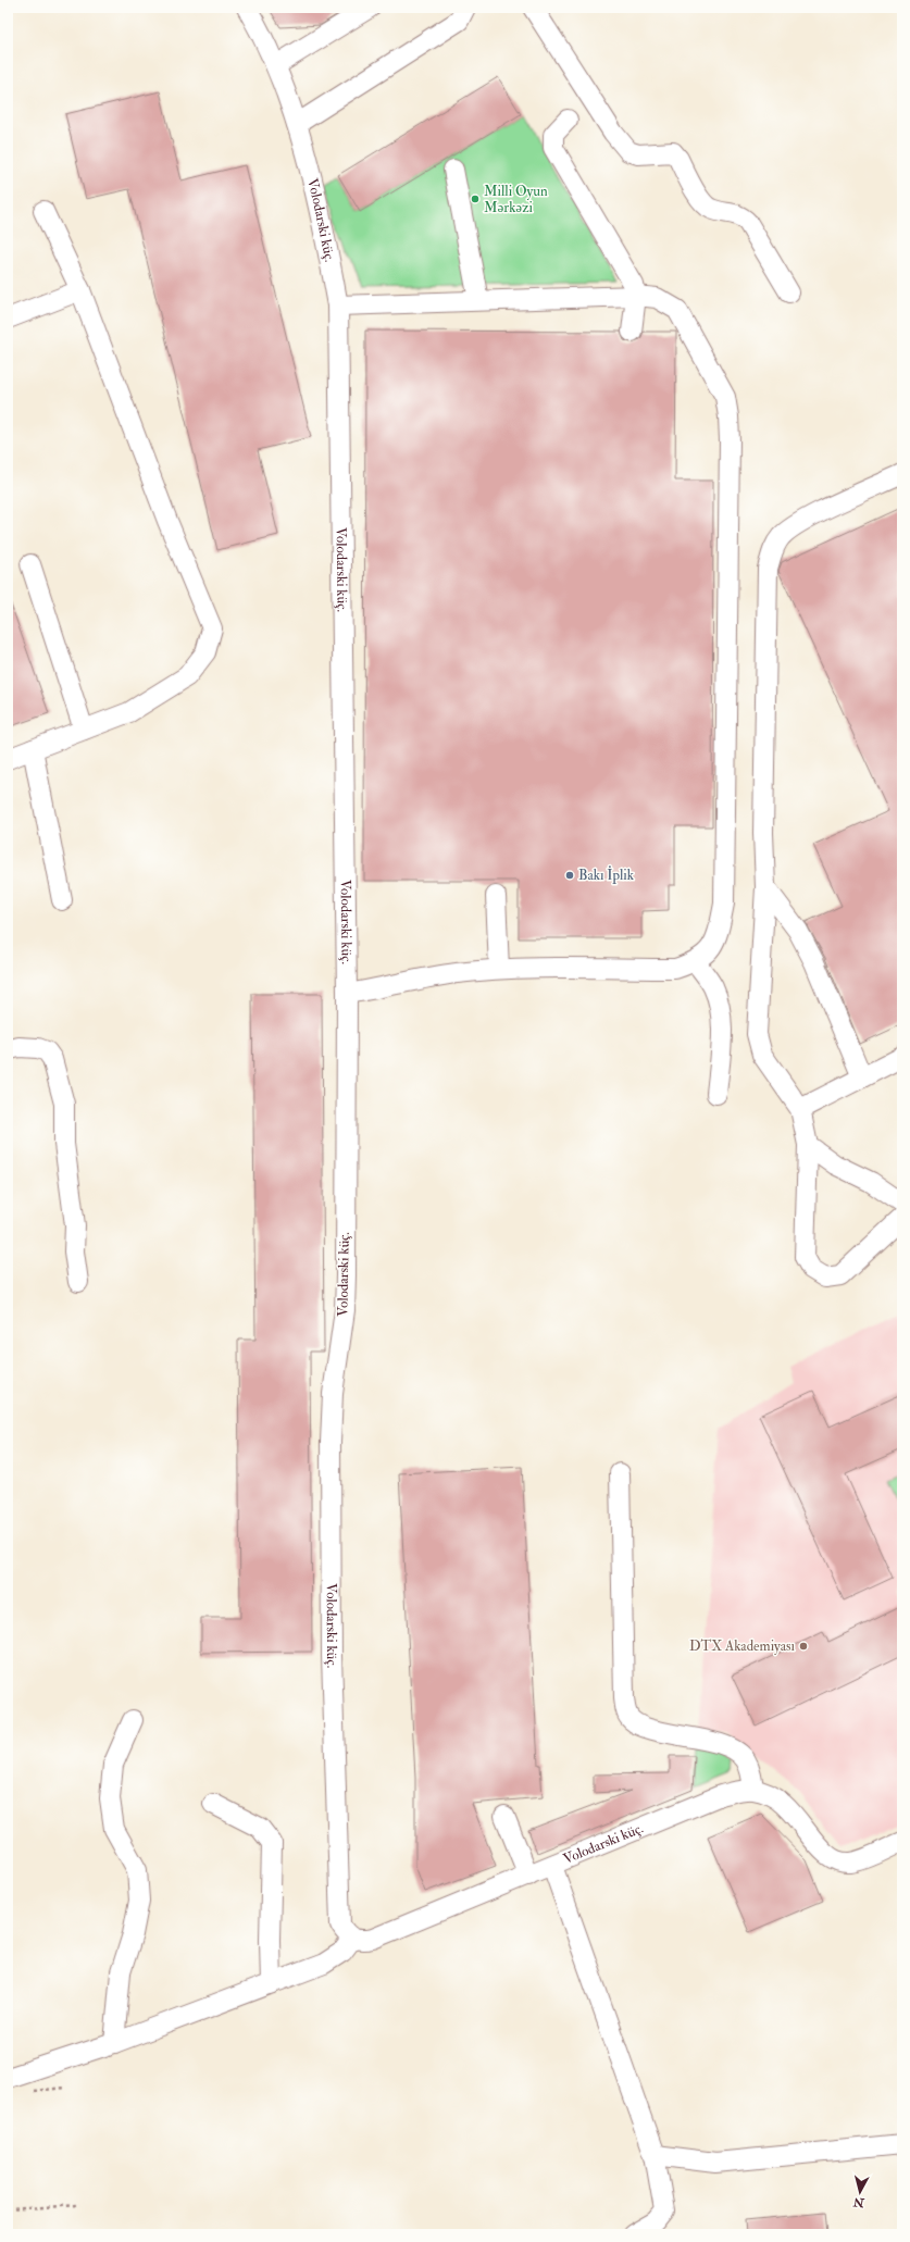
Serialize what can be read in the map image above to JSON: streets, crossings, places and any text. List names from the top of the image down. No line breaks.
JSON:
{"streets":{"street":["Volodarski küç."]},"places":["Milli Oyun Mərkəzi","Bakı İplik","DTX Akademiyası"],"north":"bottom"}
